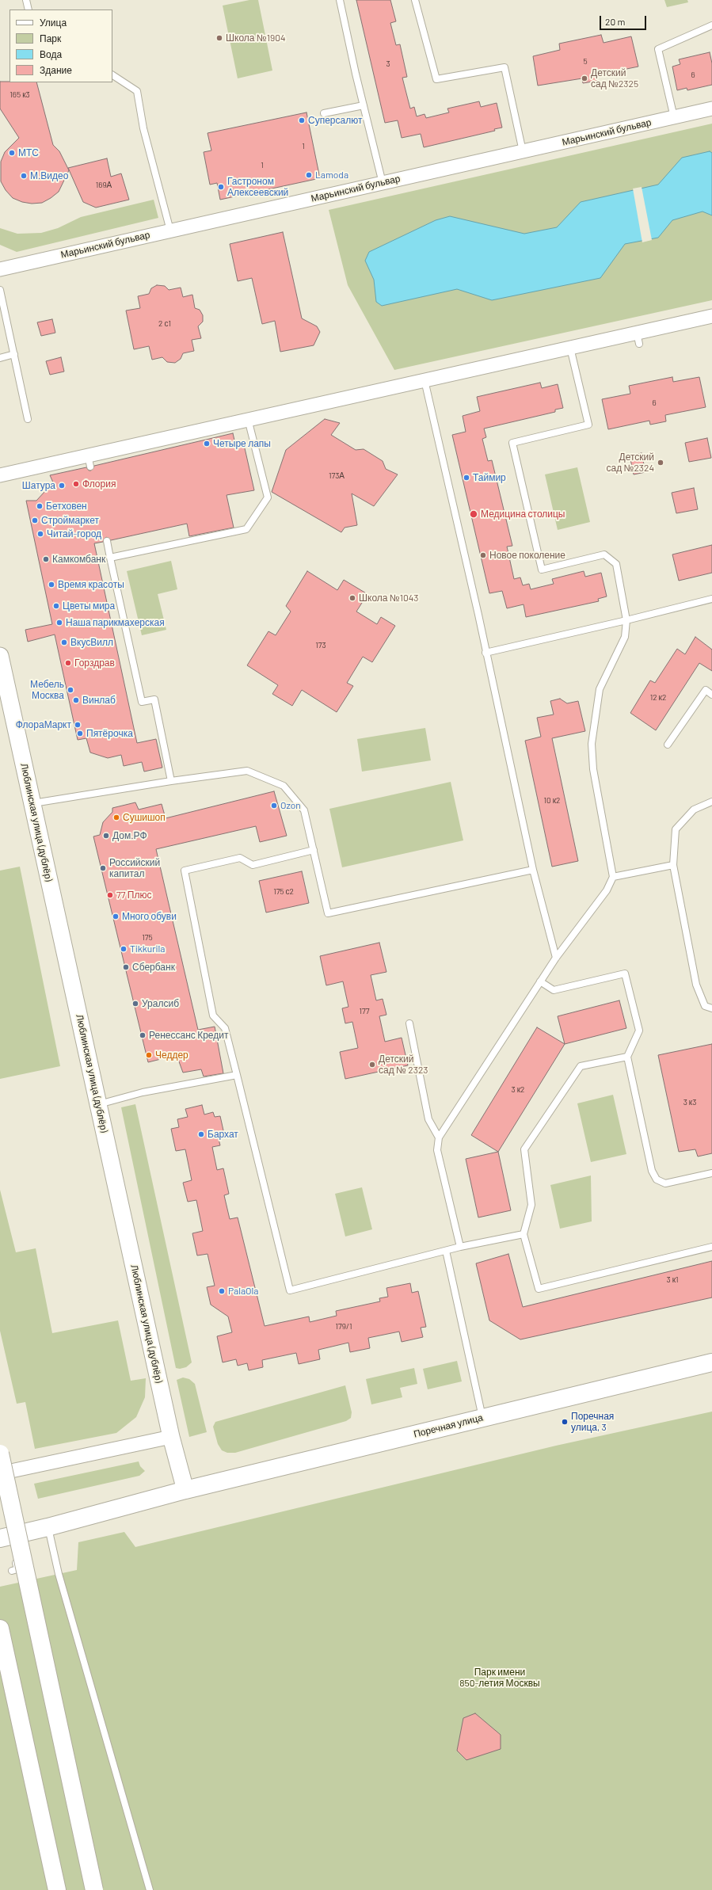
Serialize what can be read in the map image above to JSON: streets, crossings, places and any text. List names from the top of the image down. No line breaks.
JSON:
{"streets":{"main road":["Поречная улица"],"street":["Марьинский бульвар","Люблинская улица (дублёр)"]},"crossings":[["Люблинская улица (дублёр)","Поречная улица"]],"parks":["Парк имени 850-летия Москвы"],"places":["Школа №1904","Детский сад №2325","Суперсалют","МТС","Lamoda","М.Видео","Гастроном Алексеевский","Четыре лапы","Детский сад №2324","Таймир","Флория","Шатура","Бетховен","Медицина столицы","Строймаркет","Читай-город","Новое поколение","Камкомбанк","Время красоты","Школа №1043","Цветы мира","Наша парикмахерская","ВкусВилл","Горздрав","Мебель Москва","Винлаб","ФлораМаркт","Пятёрочка","Ozon","Сушишоп","Дом.РФ","Российский капитал","77 Плюс","Много обуви","Tikkurila","Сбербанк","Уралсиб","Ренессанс Кредит","Чеддер","Детский сад № 2323","Бархат","PalaOla","Поречная улица, 3"],"house_numbers":["5","3","6","165 к3","1","1","169А","2 с1","6","173А","173","12 к2","10 к2","175 с2","175","177","3 к2","3 к3","3 к1","179/1"],"legend":["Улица","Парк","Вода","Здание"],"scale_bar":"20 m"}
